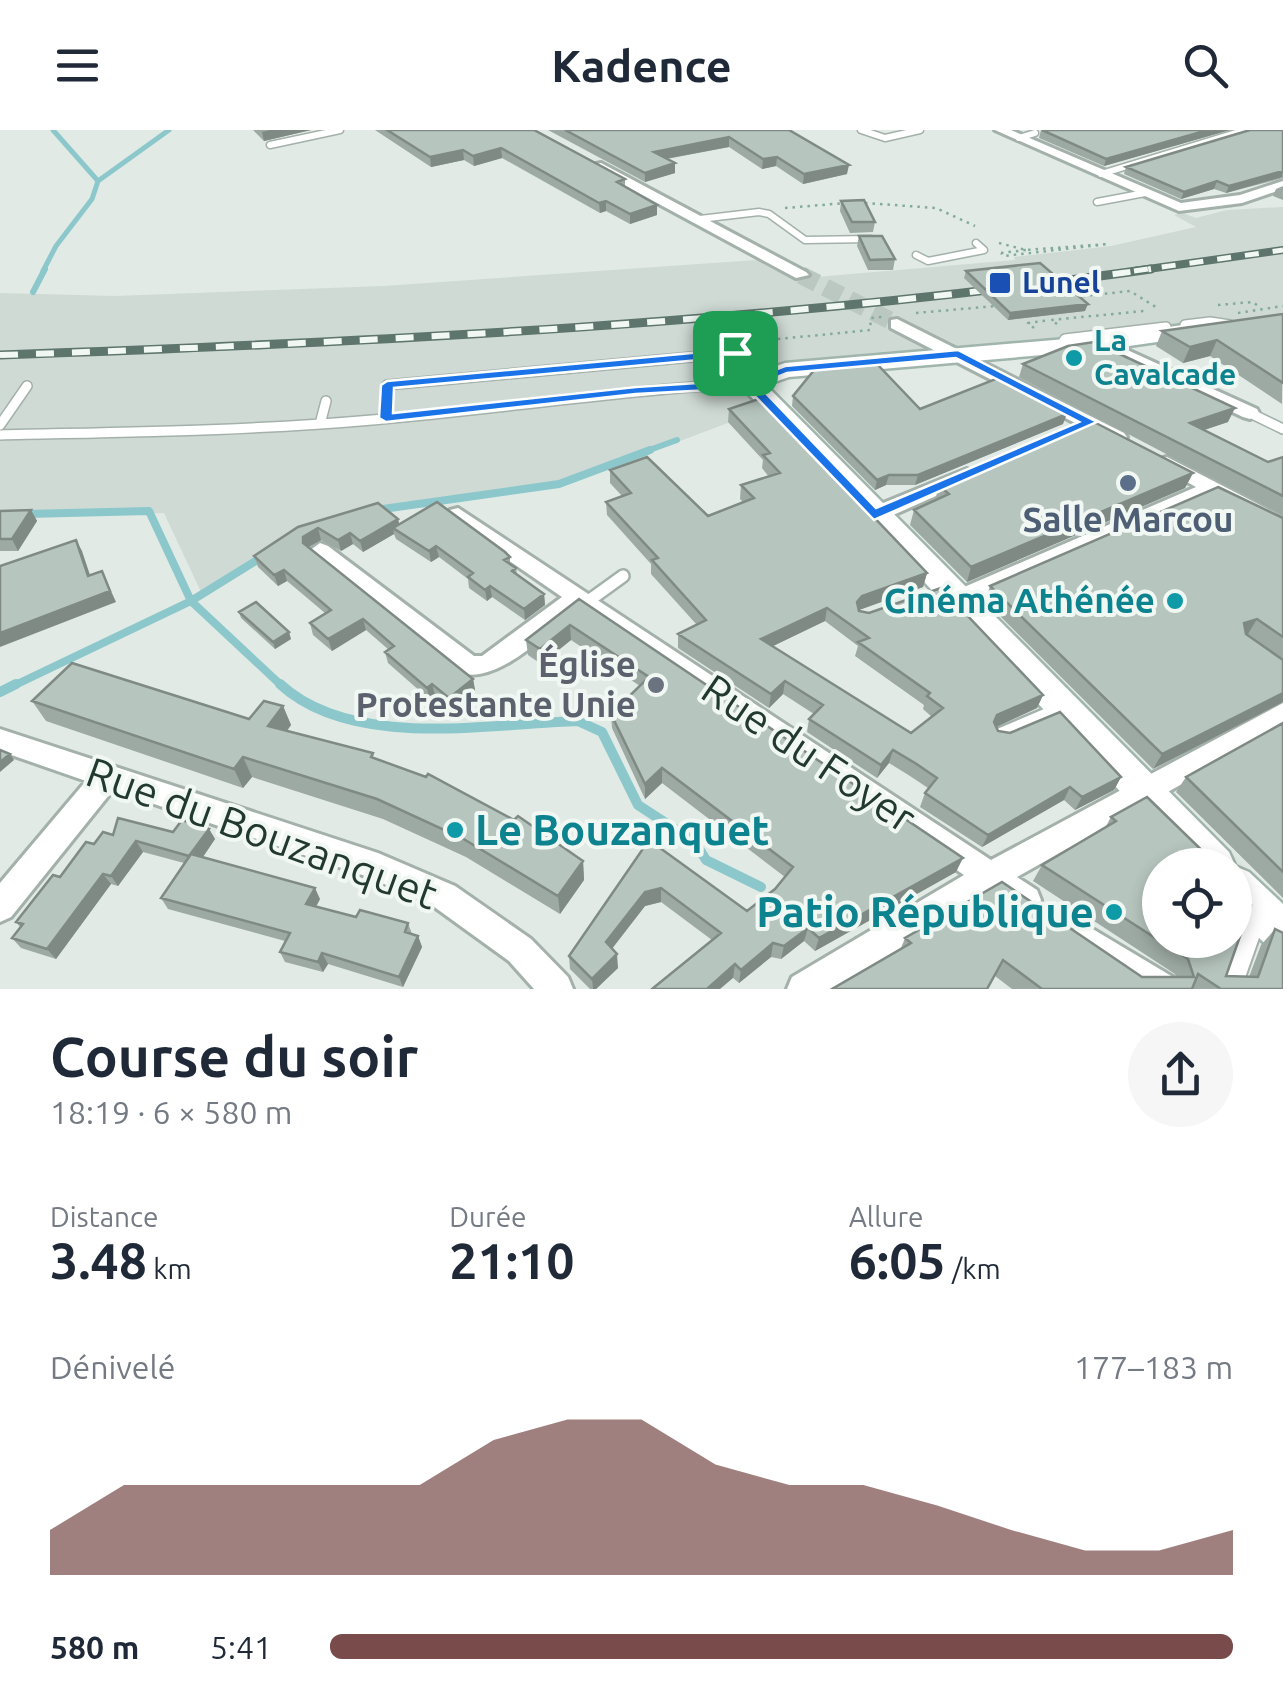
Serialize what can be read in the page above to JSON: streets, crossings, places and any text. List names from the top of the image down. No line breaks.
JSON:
{"streets":{"street":["Rue du Foyer","Rue du Bouzanquet"]},"places":{"transit":["Lunel"],"other":["La Cavalcade","Salle Marcou","Cinéma Athénée","Église Protestante Unie","Le Bouzanquet","Patio République"]},"page":{"header":"Kadence","heading":["Course du soir","18:19 · 6 × 580 m"],"stats":[["Distance","3.48 km"],["Durée","21:10"],["Allure","6:05 /km"]],"chart":["Dénivelé","177–183 m"],"list":[{"name":"580 m","note":"5:41"}]}}
